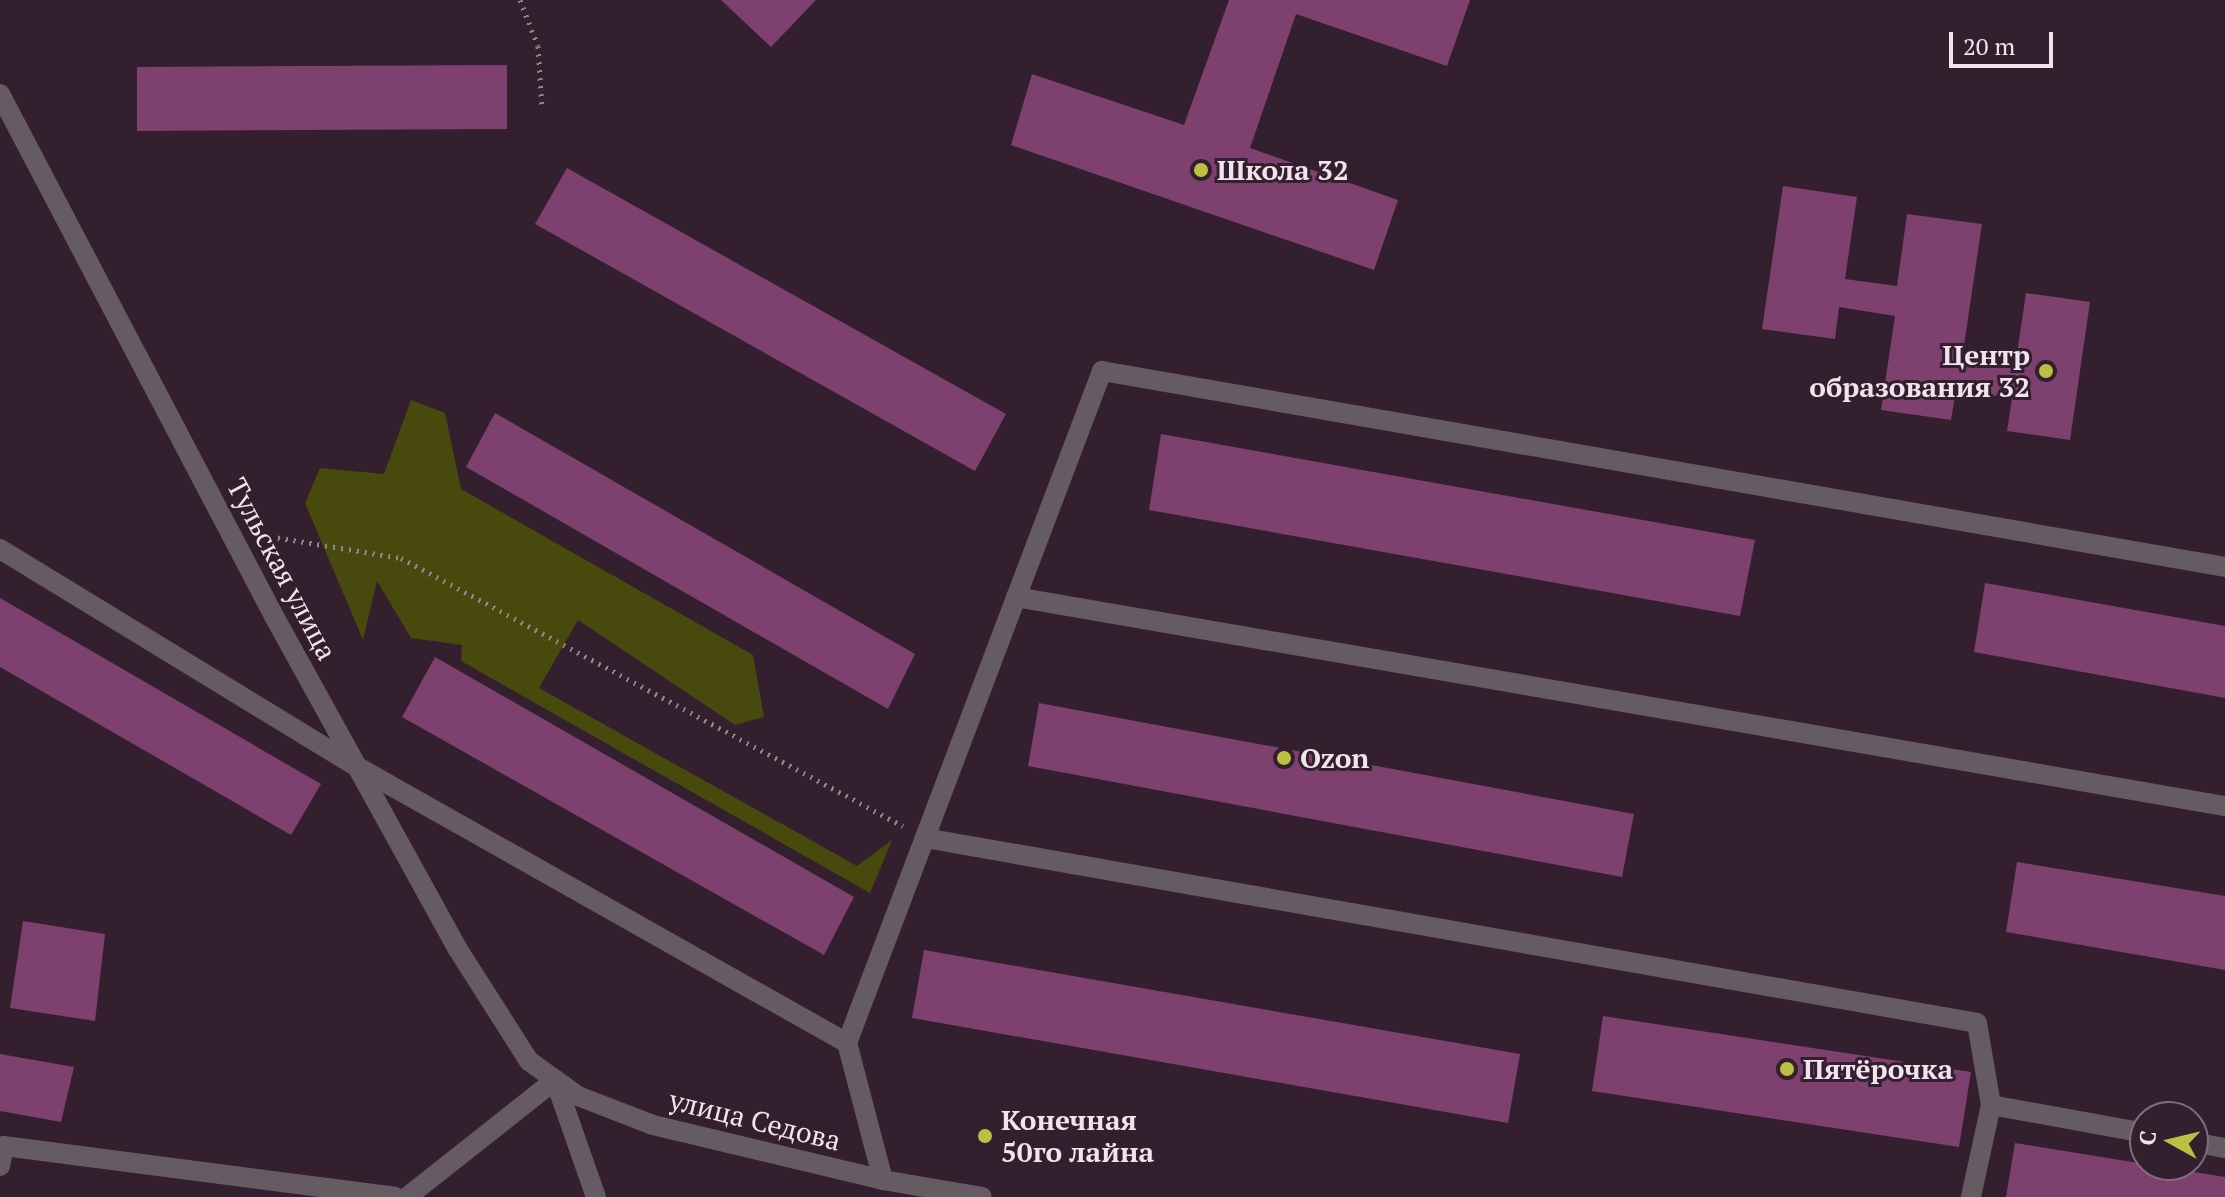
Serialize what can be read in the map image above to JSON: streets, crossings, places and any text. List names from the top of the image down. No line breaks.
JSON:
{"streets":{"street":["Тульская улица","улица Седова"]},"crossings":[["Тульская улица","улица Седова"]],"places":["Школа 32","Центр образования 32","Ozon","Пятёрочка","Конечная 50го лайна"],"scale_bar":"20 m","north":"left"}
